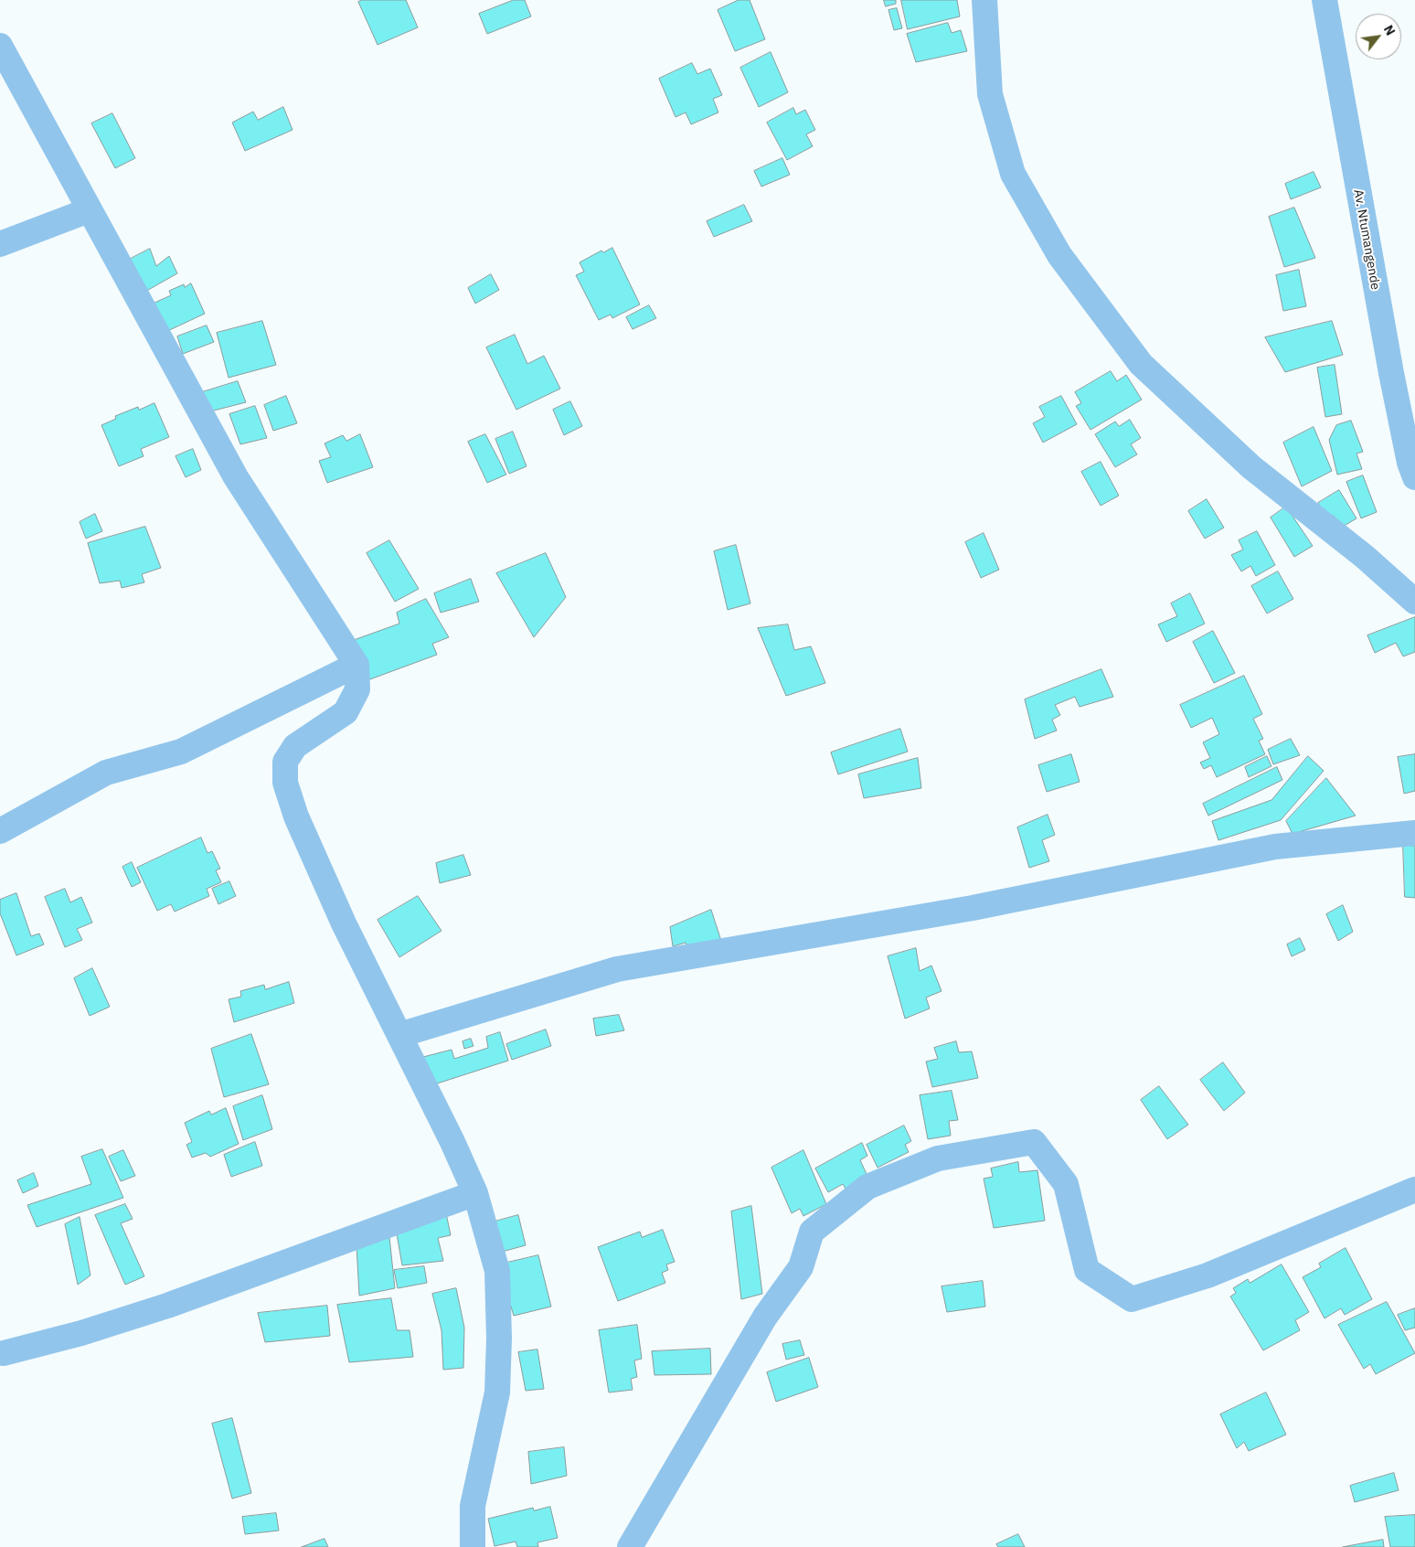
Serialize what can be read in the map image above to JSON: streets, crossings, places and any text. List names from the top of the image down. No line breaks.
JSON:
{"streets":{"street":["Av. Ntumangende"]},"north":"top right"}
